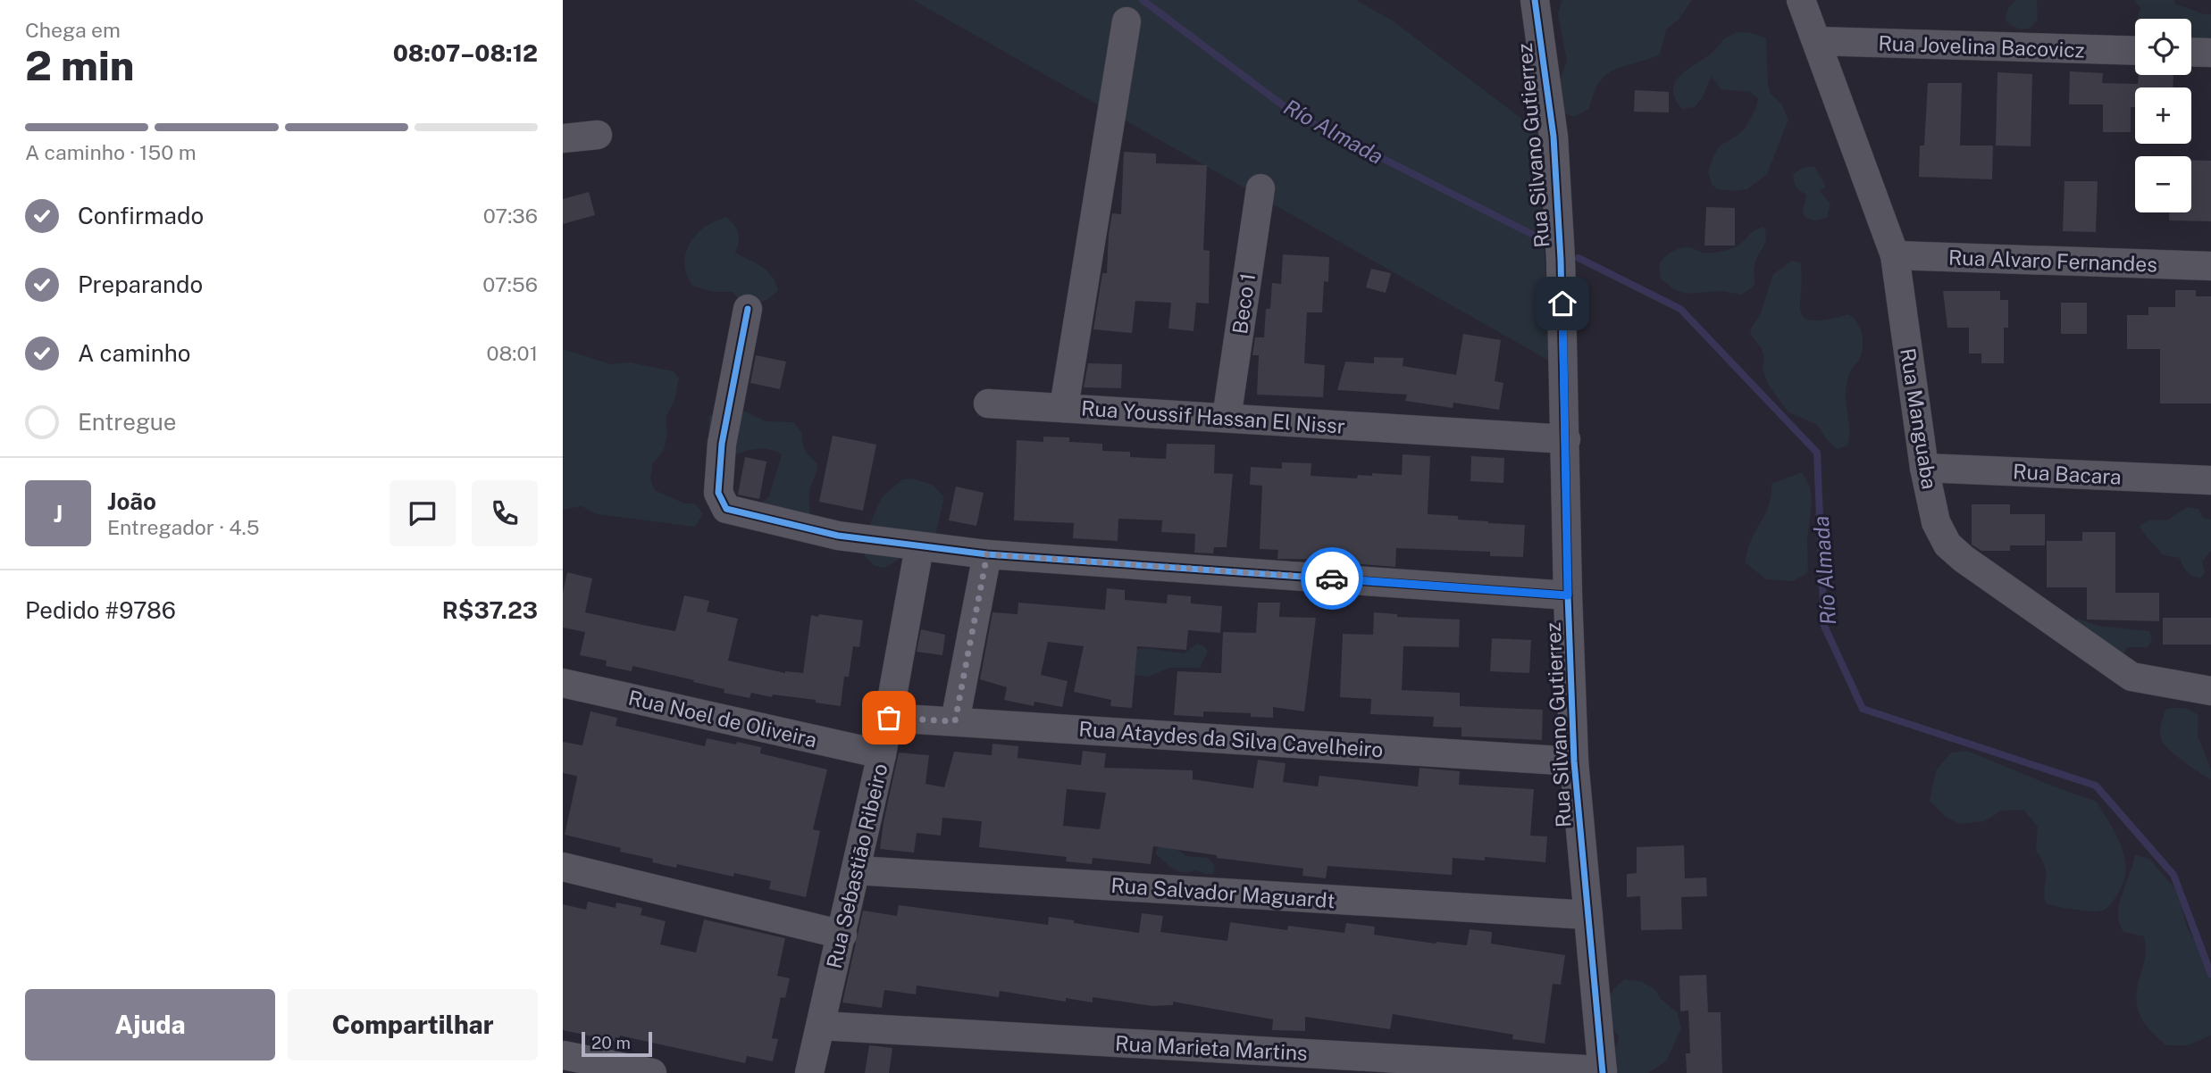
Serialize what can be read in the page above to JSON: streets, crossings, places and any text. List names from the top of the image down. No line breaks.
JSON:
{"streets":{"street":["Rua Jovelina Bacovicz","Rua Silvano Gutierrez","Rua Alvaro Fernandes","Beco 1","Rua Youssif Hassan El Nissr","Rua Manguaba","Rua Bacara","Rua Noel de Oliveira","Rua Ataydes da Silva Cavelheiro","Rua Sebastião Ribeiro","Rua Salvador Maguardt","Rua Marieta Martins"]},"crossings":[["Rua Jovelina Bacovicz","Rua Manguaba"],["Rua Silvano Gutierrez","Rua Youssif Hassan El Nissr"],["Rua Silvano Gutierrez","Rua Ataydes da Silva Cavelheiro"],["Rua Silvano Gutierrez","Rua Salvador Maguardt"],["Rua Silvano Gutierrez","Rua Marieta Martins"],["Rua Alvaro Fernandes","Rua Manguaba"],["Beco 1","Rua Youssif Hassan El Nissr"],["Rua Manguaba","Rua Bacara"],["Rua Noel de Oliveira","Rua Sebastião Ribeiro"],["Rua Ataydes da Silva Cavelheiro","Rua Sebastião Ribeiro"],["Rua Sebastião Ribeiro","Rua Salvador Maguardt"],["Rua Sebastião Ribeiro","Rua Marieta Martins"]],"water":["Río Almada"],"scale_bar":"20 m","page":{"heading":["2 min","Chega em","08:07–08:12"],"panel":["João","Entregador · 4.5","Pedido #9786","R$37.23"],"map_buttons":["+","−"],"bar":"A caminho · 150 m","list":[["Confirmado","07:36"],["Preparando","07:56"],["A caminho","08:01"],"Entregue"],"round":"J","buttons":["Ajuda","Compartilhar"],"scale":"20 m"}}
